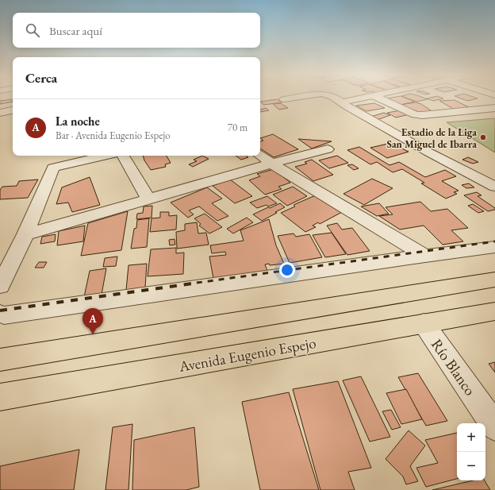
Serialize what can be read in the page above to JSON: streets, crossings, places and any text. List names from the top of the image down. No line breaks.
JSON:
{"streets":{"main road":["Avenida Eugenio Espejo"],"street":["Río Blanco"]},"crossings":[["Avenida Eugenio Espejo","Río Blanco"]],"places":["Estadio de la Liga San Miguel de Ibarra"],"page":{"search":"Buscar aquí","heading":"Cerca","list":[{"mark":"A","name":"La noche","note":"Bar · Avenida Eugenio Espejo","value":"70 m"}],"pins":"A","map_buttons":["+","−"]}}
